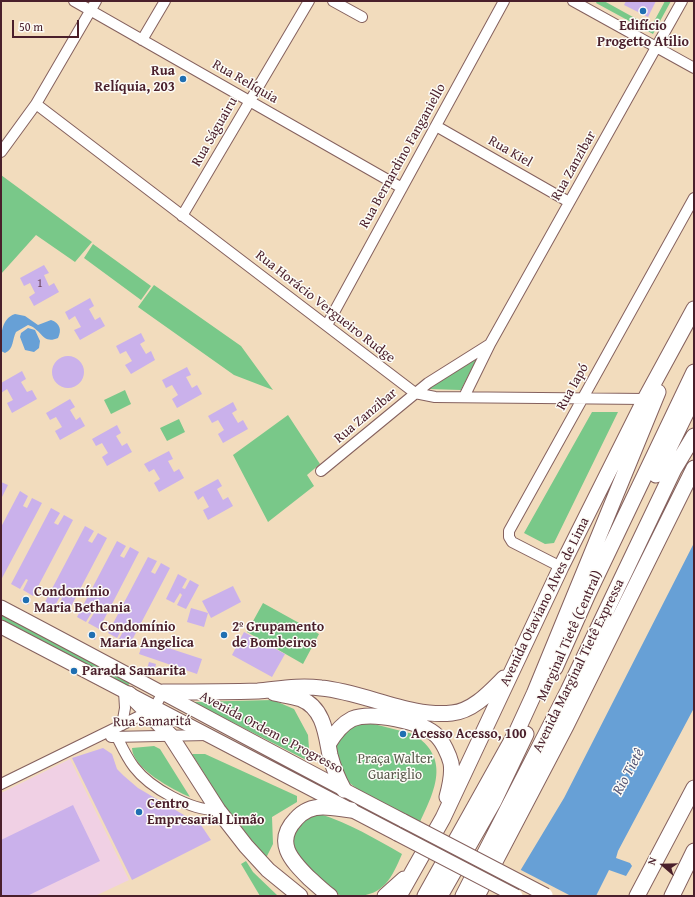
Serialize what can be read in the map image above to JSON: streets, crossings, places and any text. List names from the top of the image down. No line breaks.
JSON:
{"streets":{"highway":["Avenida Otaviano Alves de Lima","Marginal Tietê (Central)","Avenida Marginal Tietê Expressa"],"main road":["Avenida Ordem e Progresso"],"street":["Rua Relíquia","Rua Ságuairu","Rua Kiel","Rua Bernardino Fanganiello","Rua Zanzibar","Rua Horácio Vergueiro Rudge","Rua Iapó","Rua Samaritá"]},"crossings":[["Rua Relíquia","Rua Ságuairu"],["Rua Relíquia","Rua Bernardino Fanganiello"],["Rua Ságuairu","Rua Horácio Vergueiro Rudge"],["Rua Kiel","Rua Bernardino Fanganiello"],["Rua Kiel","Rua Zanzibar"],["Rua Bernardino Fanganiello","Rua Horácio Vergueiro Rudge"],["Rua Zanzibar","Rua Horácio Vergueiro Rudge"],["Rua Horácio Vergueiro Rudge","Rua Iapó"],["Rua Horácio Vergueiro Rudge","Avenida Otaviano Alves de Lima"],["Rua Iapó","Avenida Otaviano Alves de Lima"]],"water":["Rio Tietê"],"parks":["Praça Walter Guariglio"],"places":["Edifício Progetto Atilio","Rua Relíquia, 203","Condomínio Maria Bethania","Condomínio Maria Angelica","2º Grupamento de Bombeiros","Parada Samarita","Acesso Acesso, 100","Centro Empresarial Limão"],"house_numbers":["1"],"scale_bar":"50 m","north":"left"}
